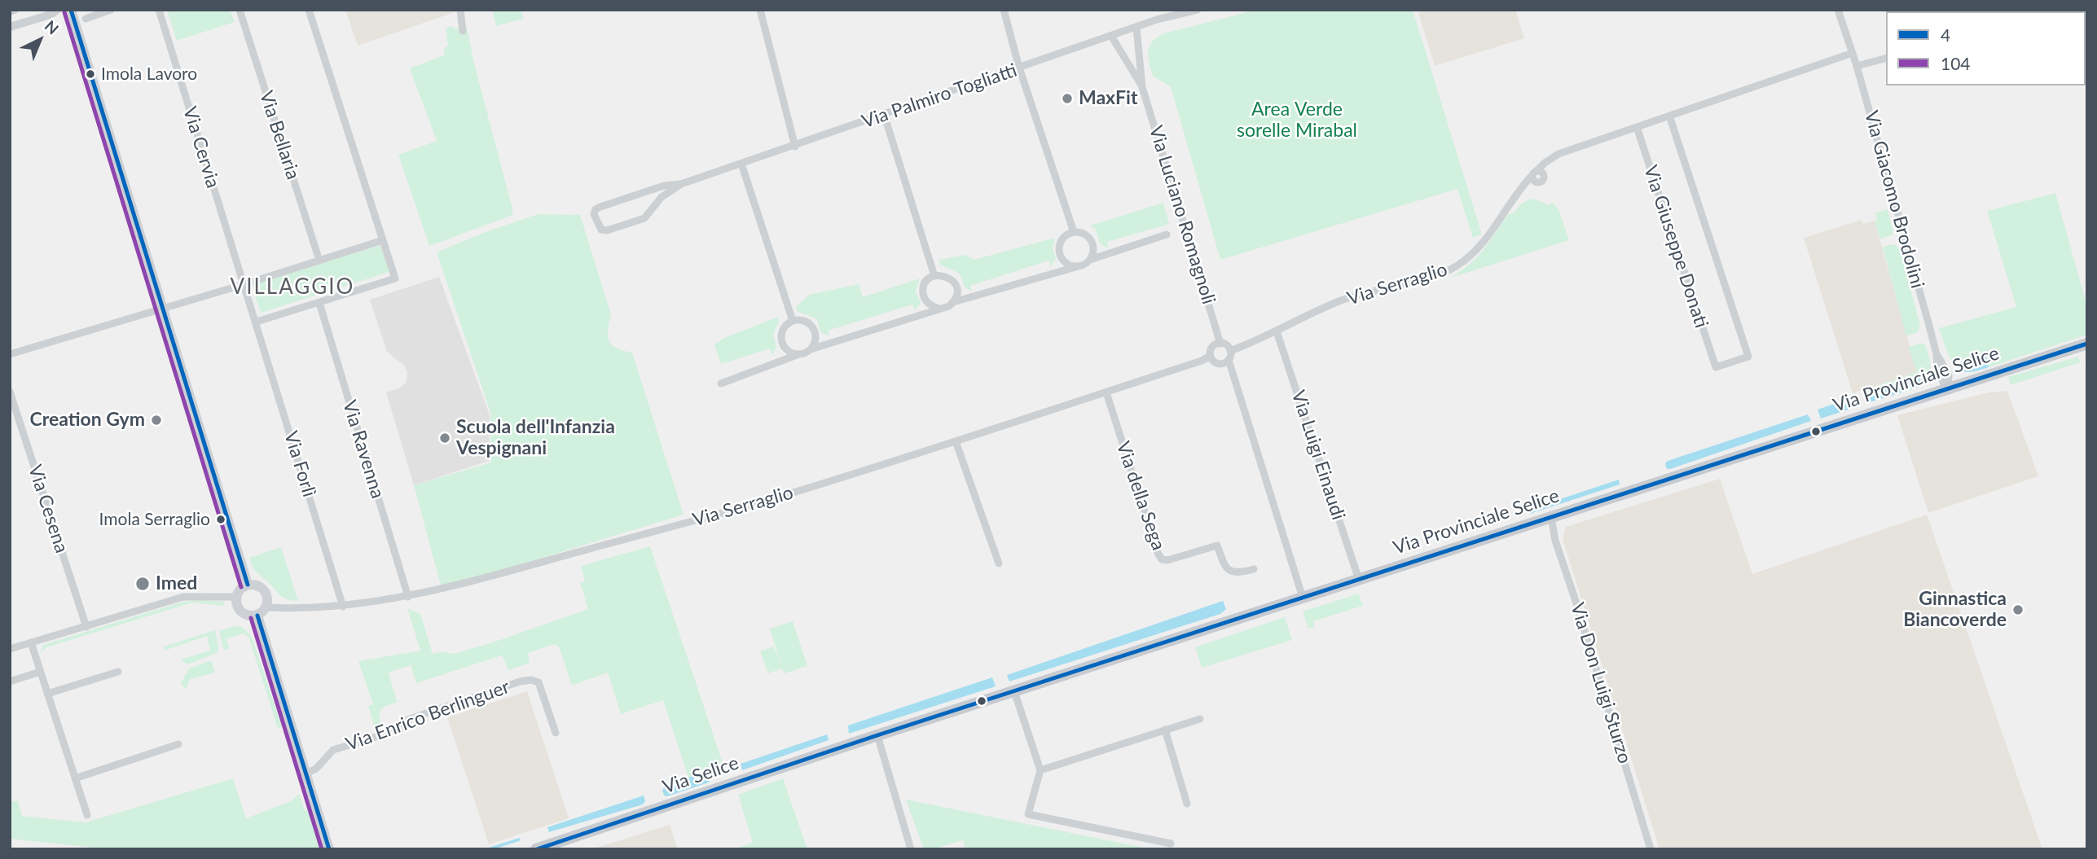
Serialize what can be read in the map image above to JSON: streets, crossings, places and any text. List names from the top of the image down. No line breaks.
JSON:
{"streets":{"main road":["Via Provinciale Selice","Via Selice"],"street":["Via Palmiro Togliatti","Via Bellaria","Via Cervia","Via Giacomo Brodolini","Via Luciano Romagnoli","Via Giuseppe Donati","Via Serraglio","Via Ravenna","Via Luigi Einaudi","Via Forlì","Via della Sega","Via Cesena","Via Don Luigi Sturzo","Via Enrico Berlinguer"]},"crossings":[["Via Palmiro Togliatti","Via Luciano Romagnoli"],["Via Cervia","Via Forlì"],["Via Giacomo Brodolini","Via Provinciale Selice"],["Via Luciano Romagnoli","Via Serraglio"],["Via Giuseppe Donati","Via Serraglio"],["Via Serraglio","Via Ravenna"],["Via Serraglio","Via Luigi Einaudi"],["Via Serraglio","Via Forlì"],["Via Serraglio","Via della Sega"],["Via Provinciale Selice","Via Luigi Einaudi"],["Via Provinciale Selice","Via Don Luigi Sturzo"],["Via Provinciale Selice","Via Selice"]],"districts":["VILLAGGIO"],"parks":["Area Verde sorelle Mirabal"],"places":["Imola Lavoro","MaxFit","Creation Gym","Scuola dell'Infanzia Vespignani","Imola Serraglio","Imed","Ginnastica Biancoverde"],"lines":["transit line 4","transit line 104"],"legend":["4","104"],"north":"top right"}
